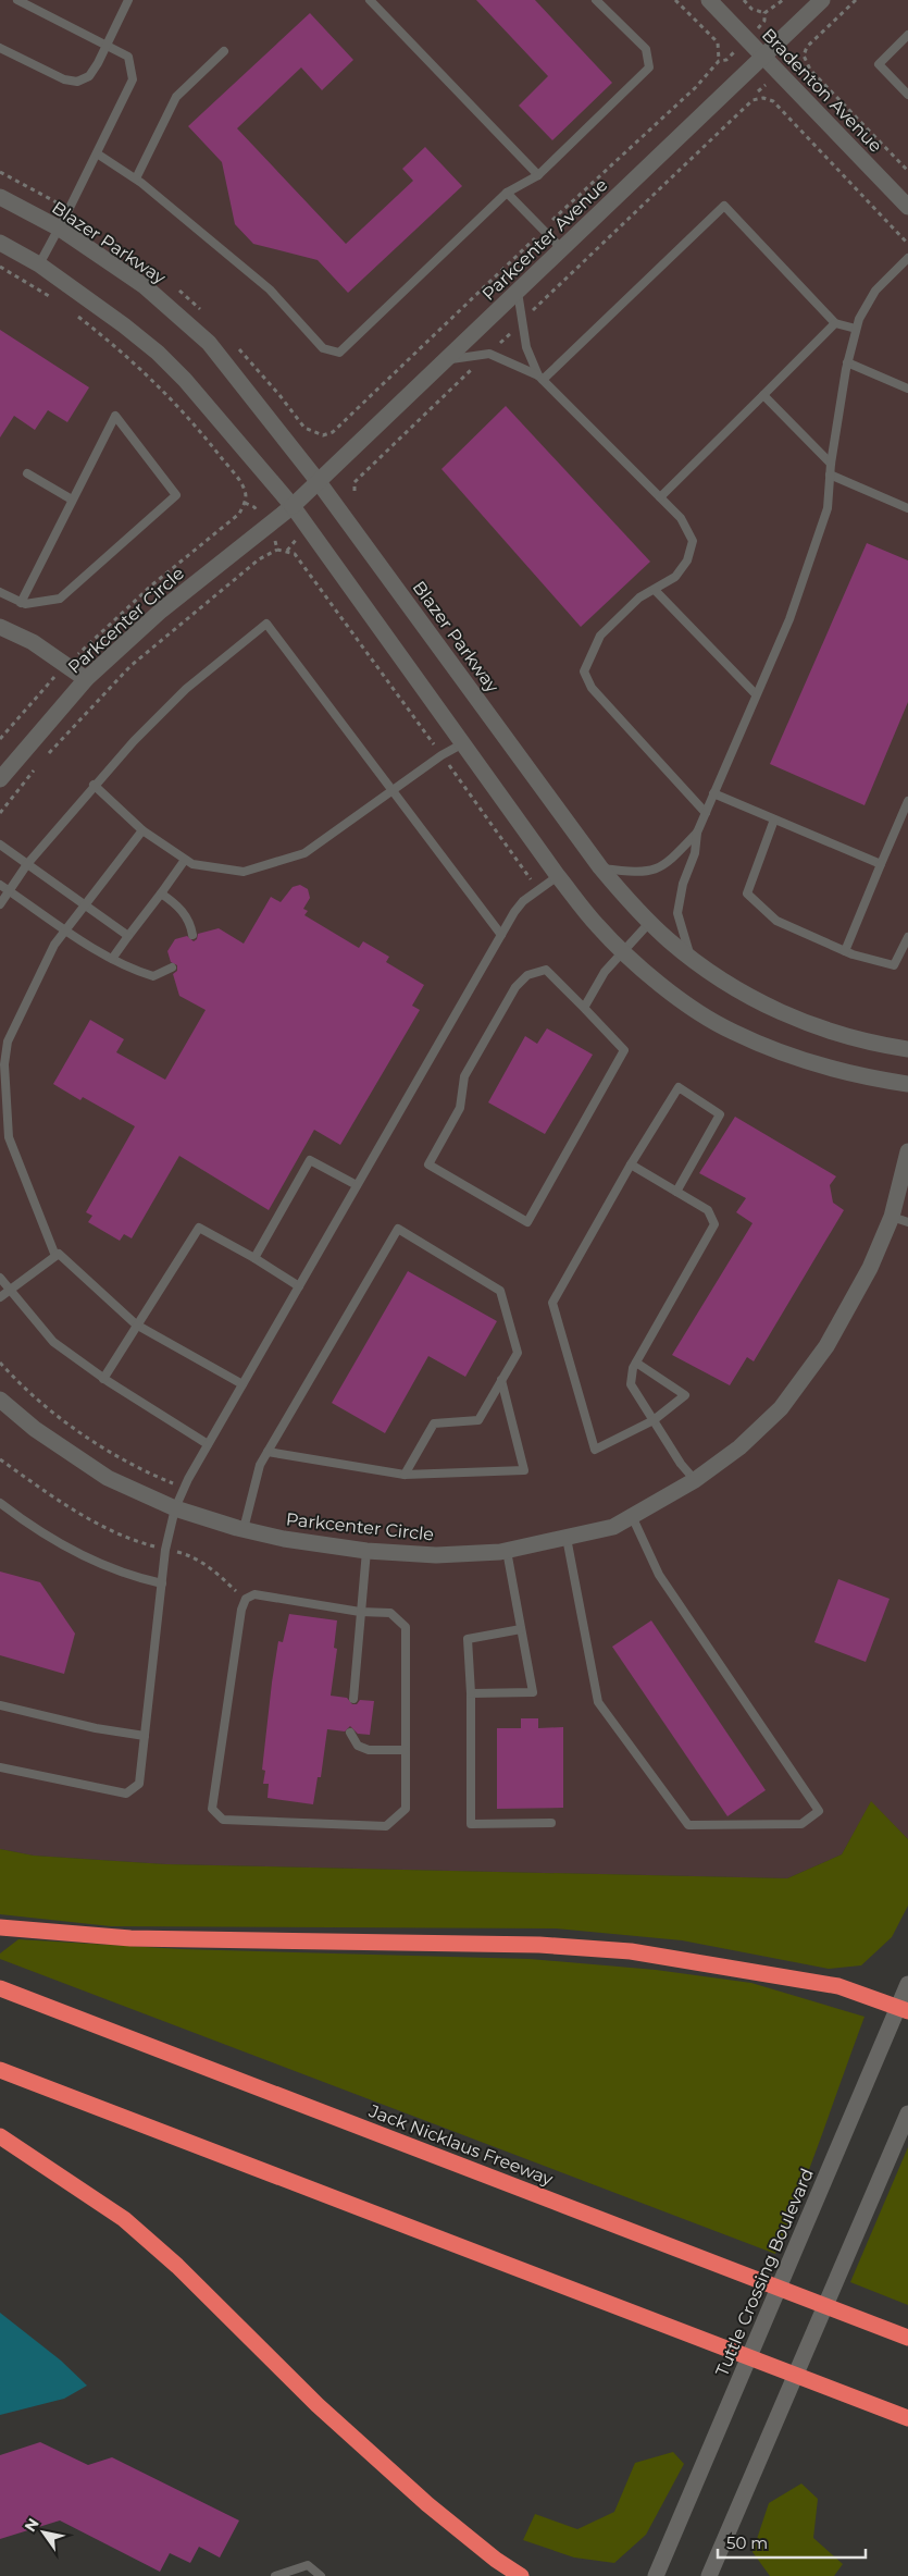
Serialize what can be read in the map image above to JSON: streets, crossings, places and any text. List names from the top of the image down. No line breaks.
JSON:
{"streets":{"highway":["Jack Nicklaus Freeway"],"street":["Bradenton Avenue","Parkcenter Avenue","Blazer Parkway","Parkcenter Circle","Tuttle Crossing Boulevard"]},"crossings":[["Bradenton Avenue","Parkcenter Avenue"],["Parkcenter Avenue","Blazer Parkway"],["Parkcenter Avenue","Parkcenter Circle"]],"scale_bar":"50 m","north":"top left"}
